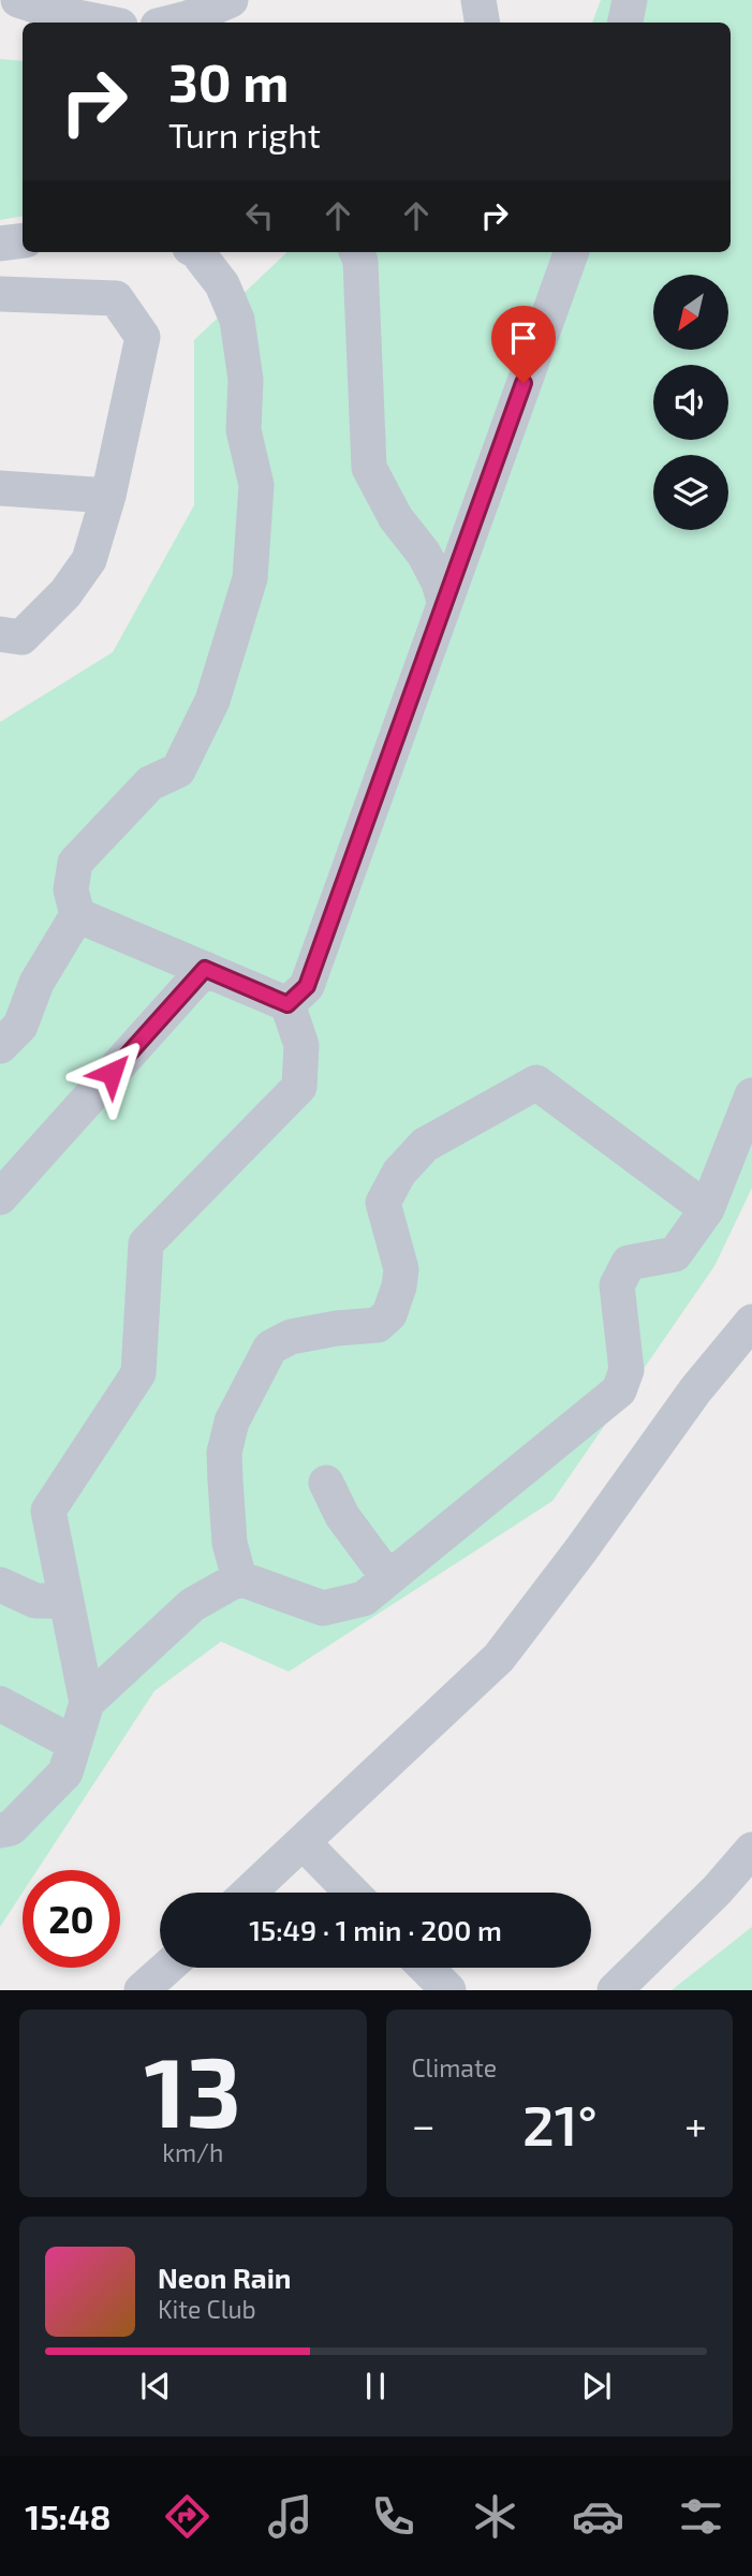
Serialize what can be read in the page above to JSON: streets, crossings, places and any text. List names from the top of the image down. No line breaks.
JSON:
{"north":"bottom left","page":{"turn":["30 m","Turn right"],"limit":"20","trip":"15:49 · 1 min · 200 m","tile":[["13","km/h"],"Climate"],"heat":["−","21°","+"],"song":["Neon Rain","Kite Club"],"tabs":"15:48"}}
